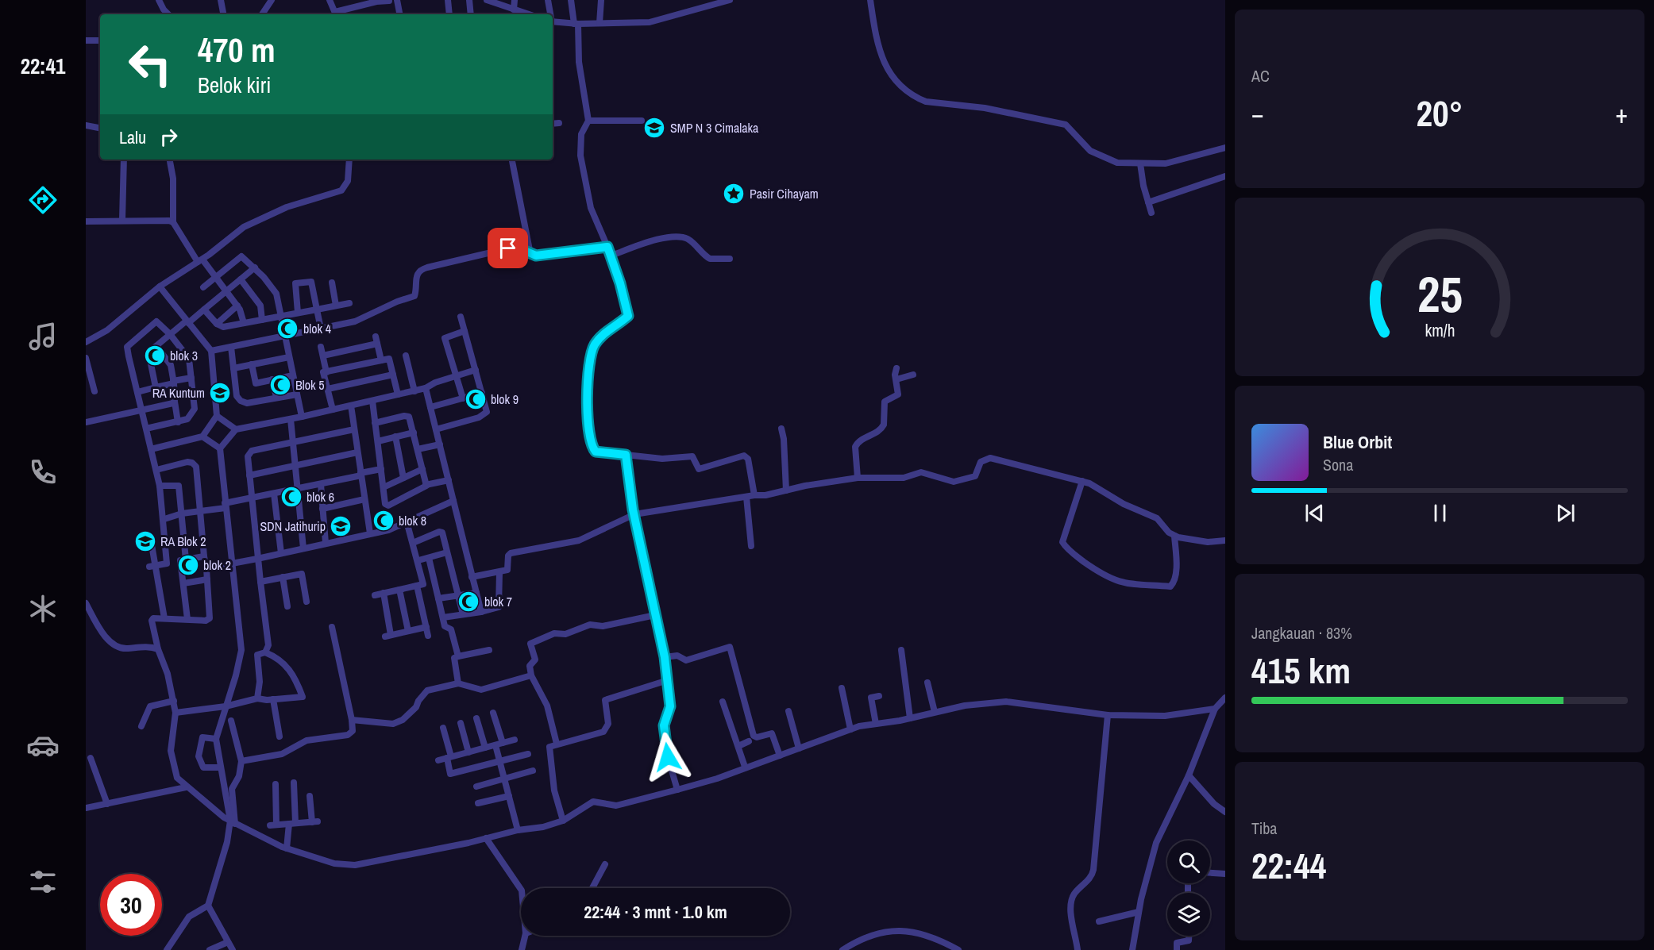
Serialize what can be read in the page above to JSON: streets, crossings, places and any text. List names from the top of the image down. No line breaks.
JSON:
{"places":{"school or university":["SMP N 3 Cimalaka","RA Kuntum","SDN Jatihurip","RA Blok 2"],"place":["Pasir Cihayam"],"mosque":["blok 4","blok 3","Blok 5","blok 9","blok 6","blok 8","blok 2","blok 7"]},"page":{"tabs":"22:41","tile":["AC",["Jangkauan · 83%","415 km"],["Tiba","22:44"]],"turn":["470 m","Belok kiri"],"heat":["−","20°","+"],"then":"Lalu","song":["Blue Orbit","Sona"],"limit":"30","trip":"22:44 · 3 mnt · 1.0 km","gauge":["25","km/h"]}}
